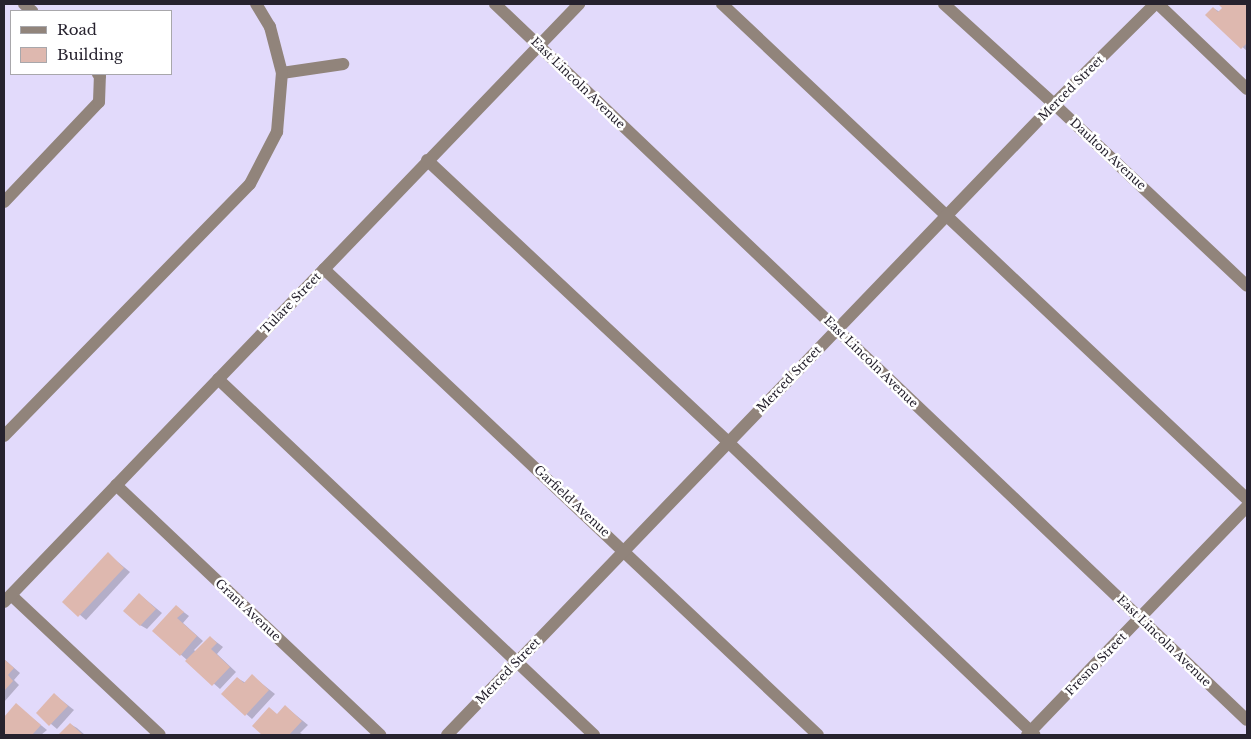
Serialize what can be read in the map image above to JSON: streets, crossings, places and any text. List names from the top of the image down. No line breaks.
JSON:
{"streets":{"street":["East Lincoln Avenue","Merced Street","Daulton Avenue","Tulare Street","Garfield Avenue","Grant Avenue","Fresno Street"]},"crossings":[["East Lincoln Avenue","Merced Street"],["East Lincoln Avenue","Tulare Street"],["East Lincoln Avenue","Fresno Street"],["Merced Street","Daulton Avenue"],["Merced Street","Garfield Avenue"],["Tulare Street","Garfield Avenue"],["Tulare Street","Grant Avenue"]],"legend":["Road","Building"]}
